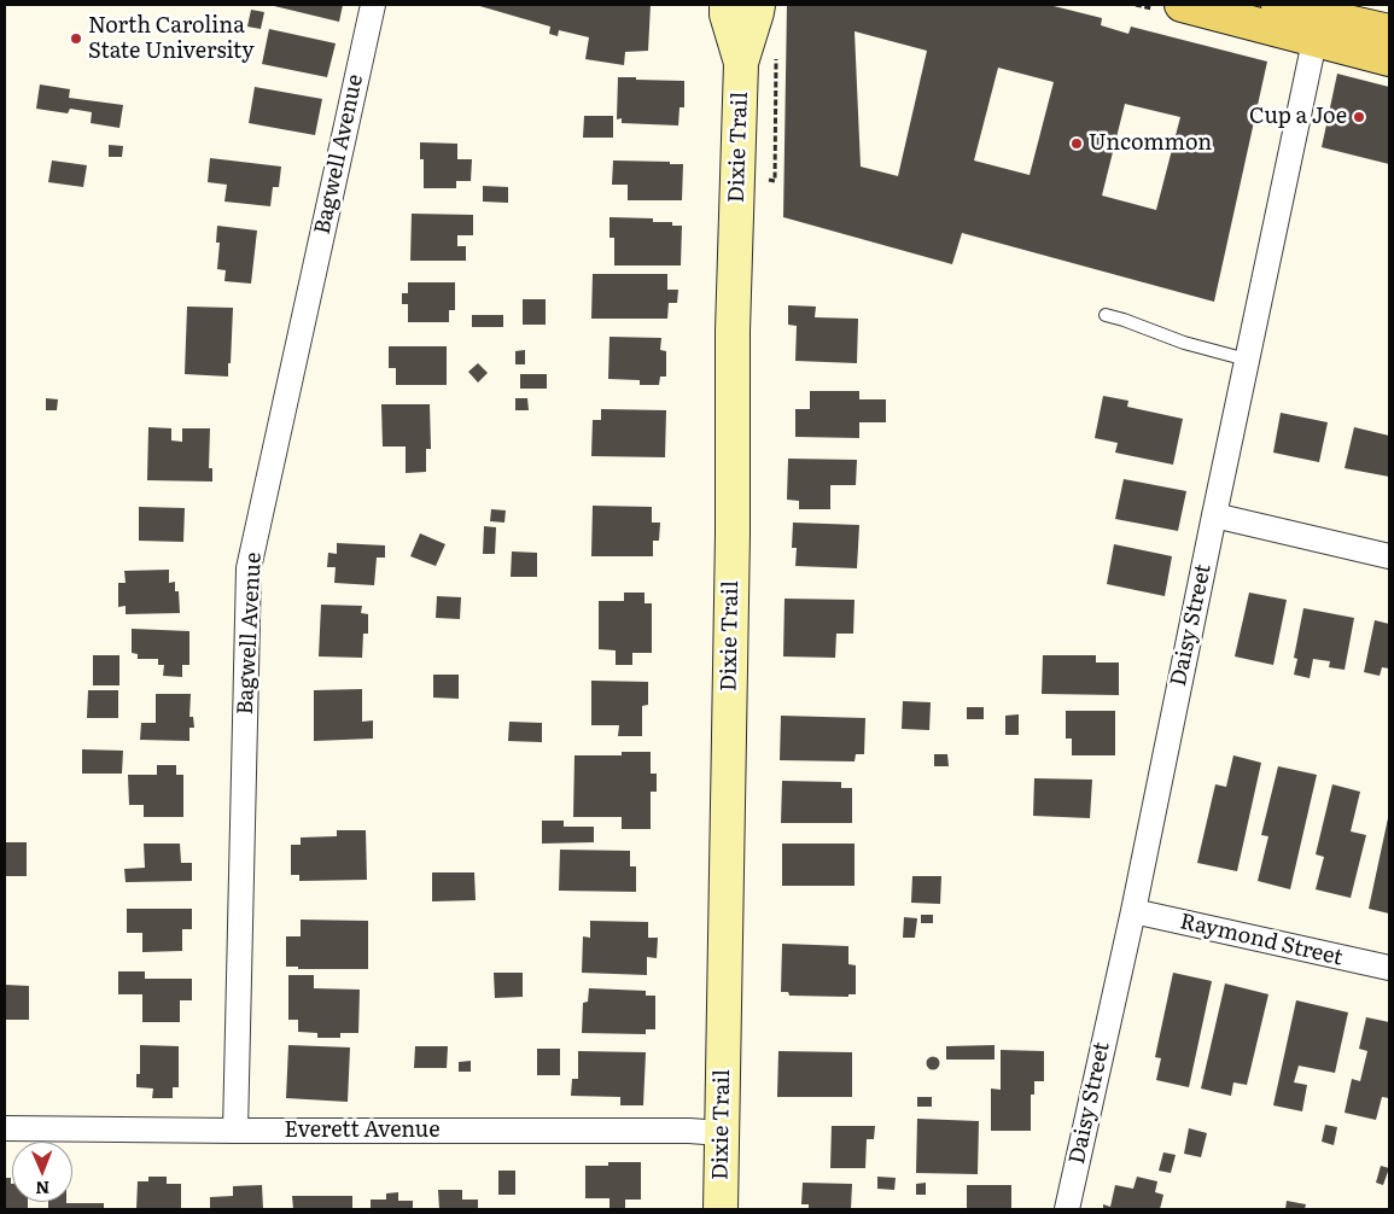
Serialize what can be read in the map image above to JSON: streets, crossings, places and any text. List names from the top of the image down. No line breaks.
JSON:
{"streets":{"main road":["Dixie Trail"],"street":["Bagwell Avenue","Daisy Street","Raymond Street","Everett Avenue"]},"crossings":[["Dixie Trail","Everett Avenue"],["Bagwell Avenue","Everett Avenue"],["Daisy Street","Raymond Street"]],"places":["North Carolina State University","Cup a Joe","Uncommon"],"north":"bottom"}
